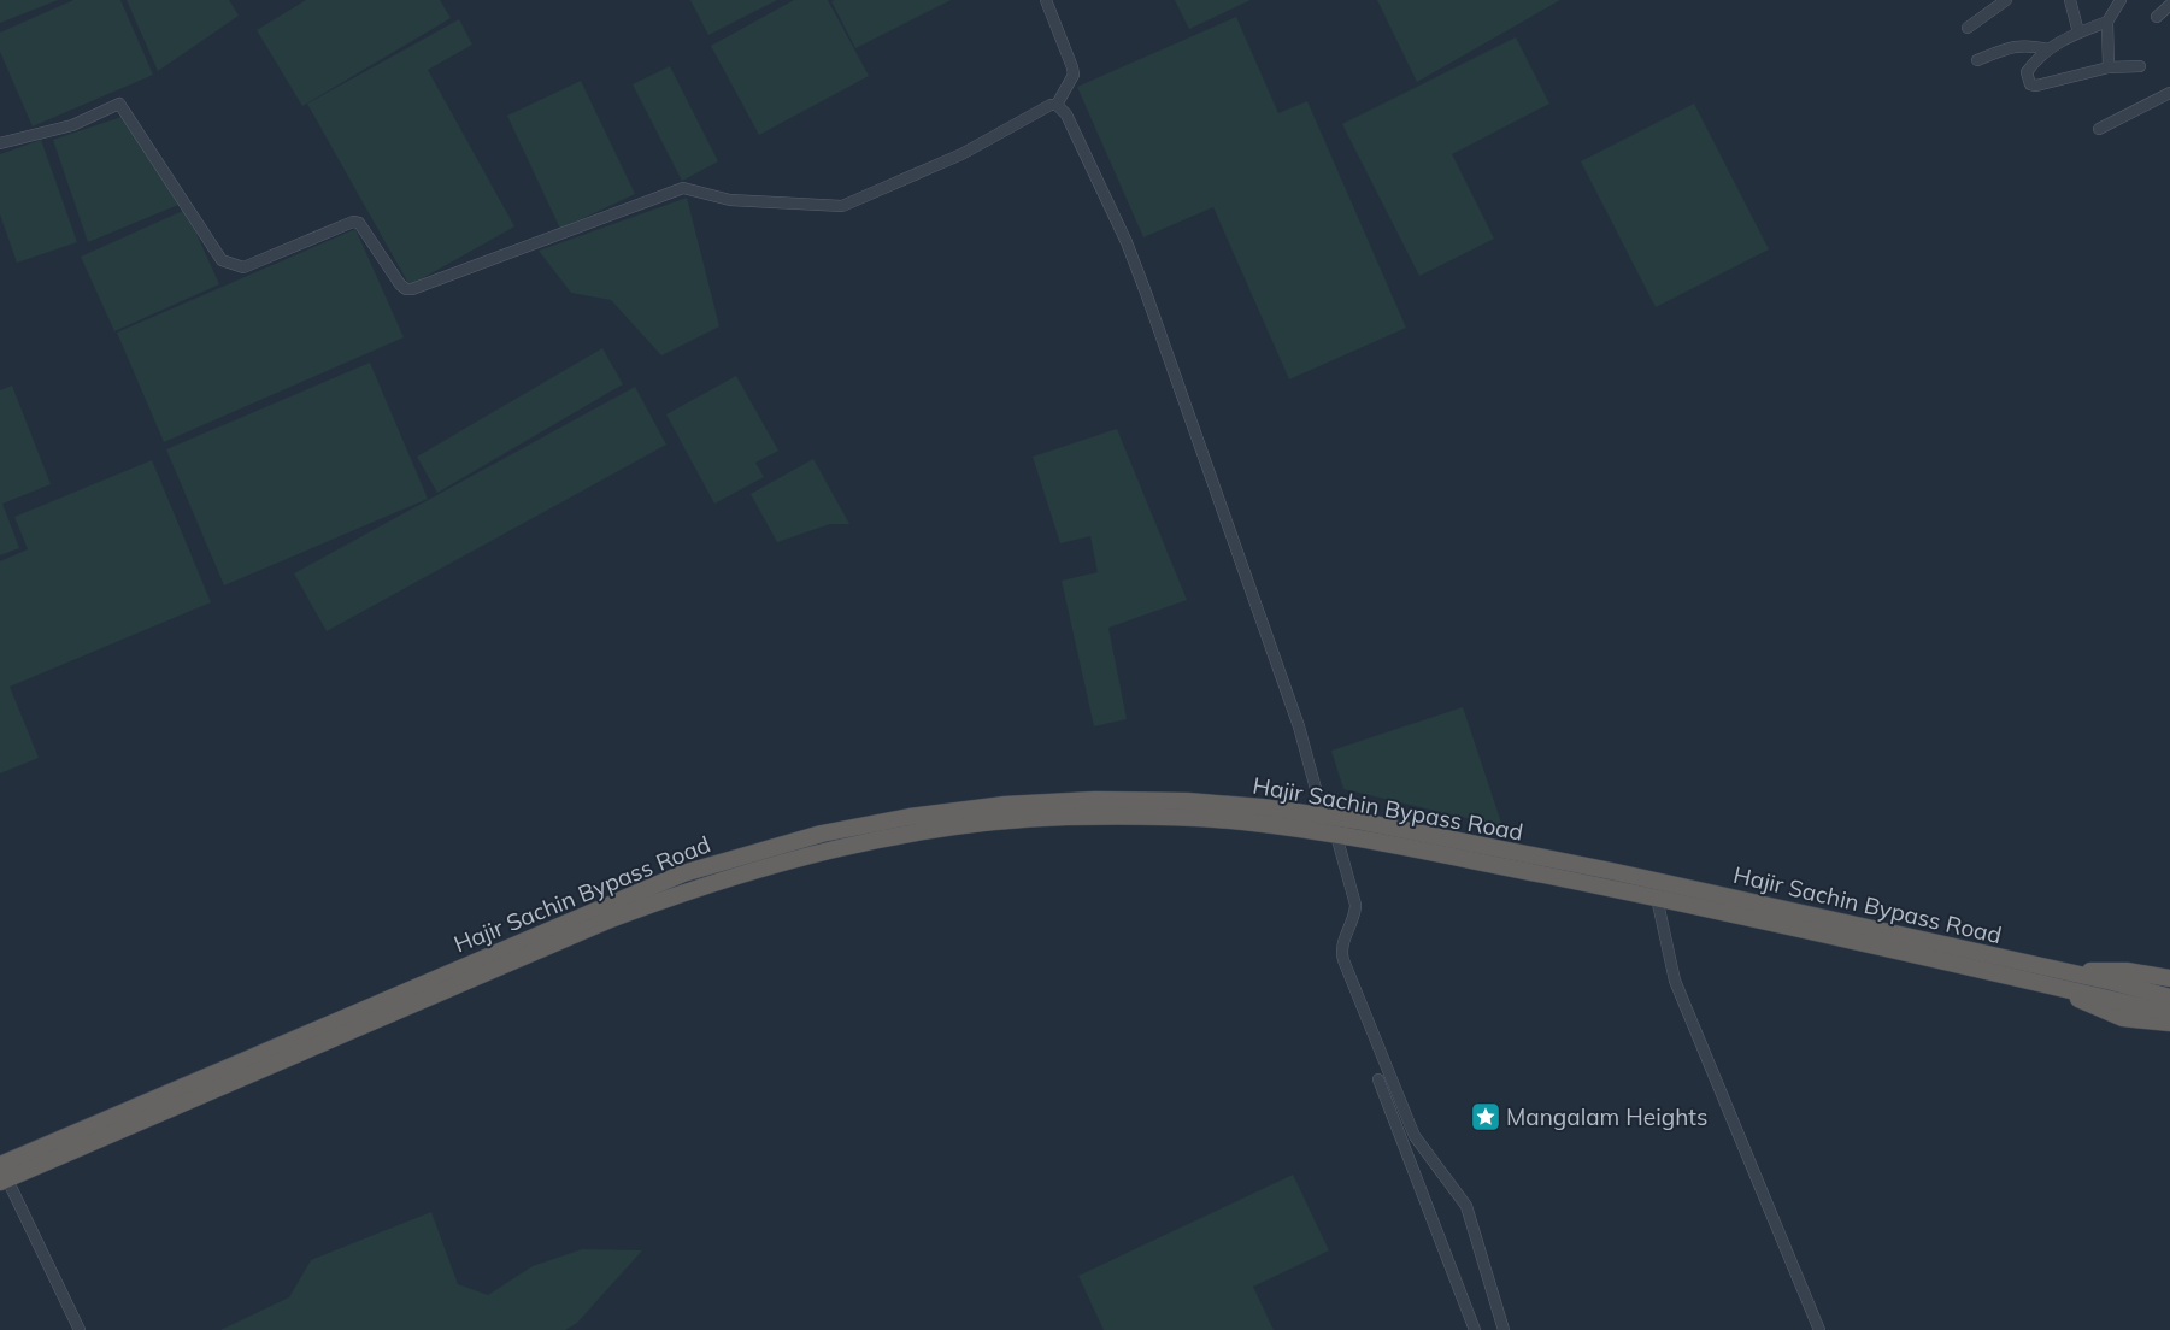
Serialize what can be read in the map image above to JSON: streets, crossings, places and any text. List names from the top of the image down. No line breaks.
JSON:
{"streets":{"highway":["Hajir Sachin Bypass Road"]},"places":{"place":["Mangalam Heights"]}}
